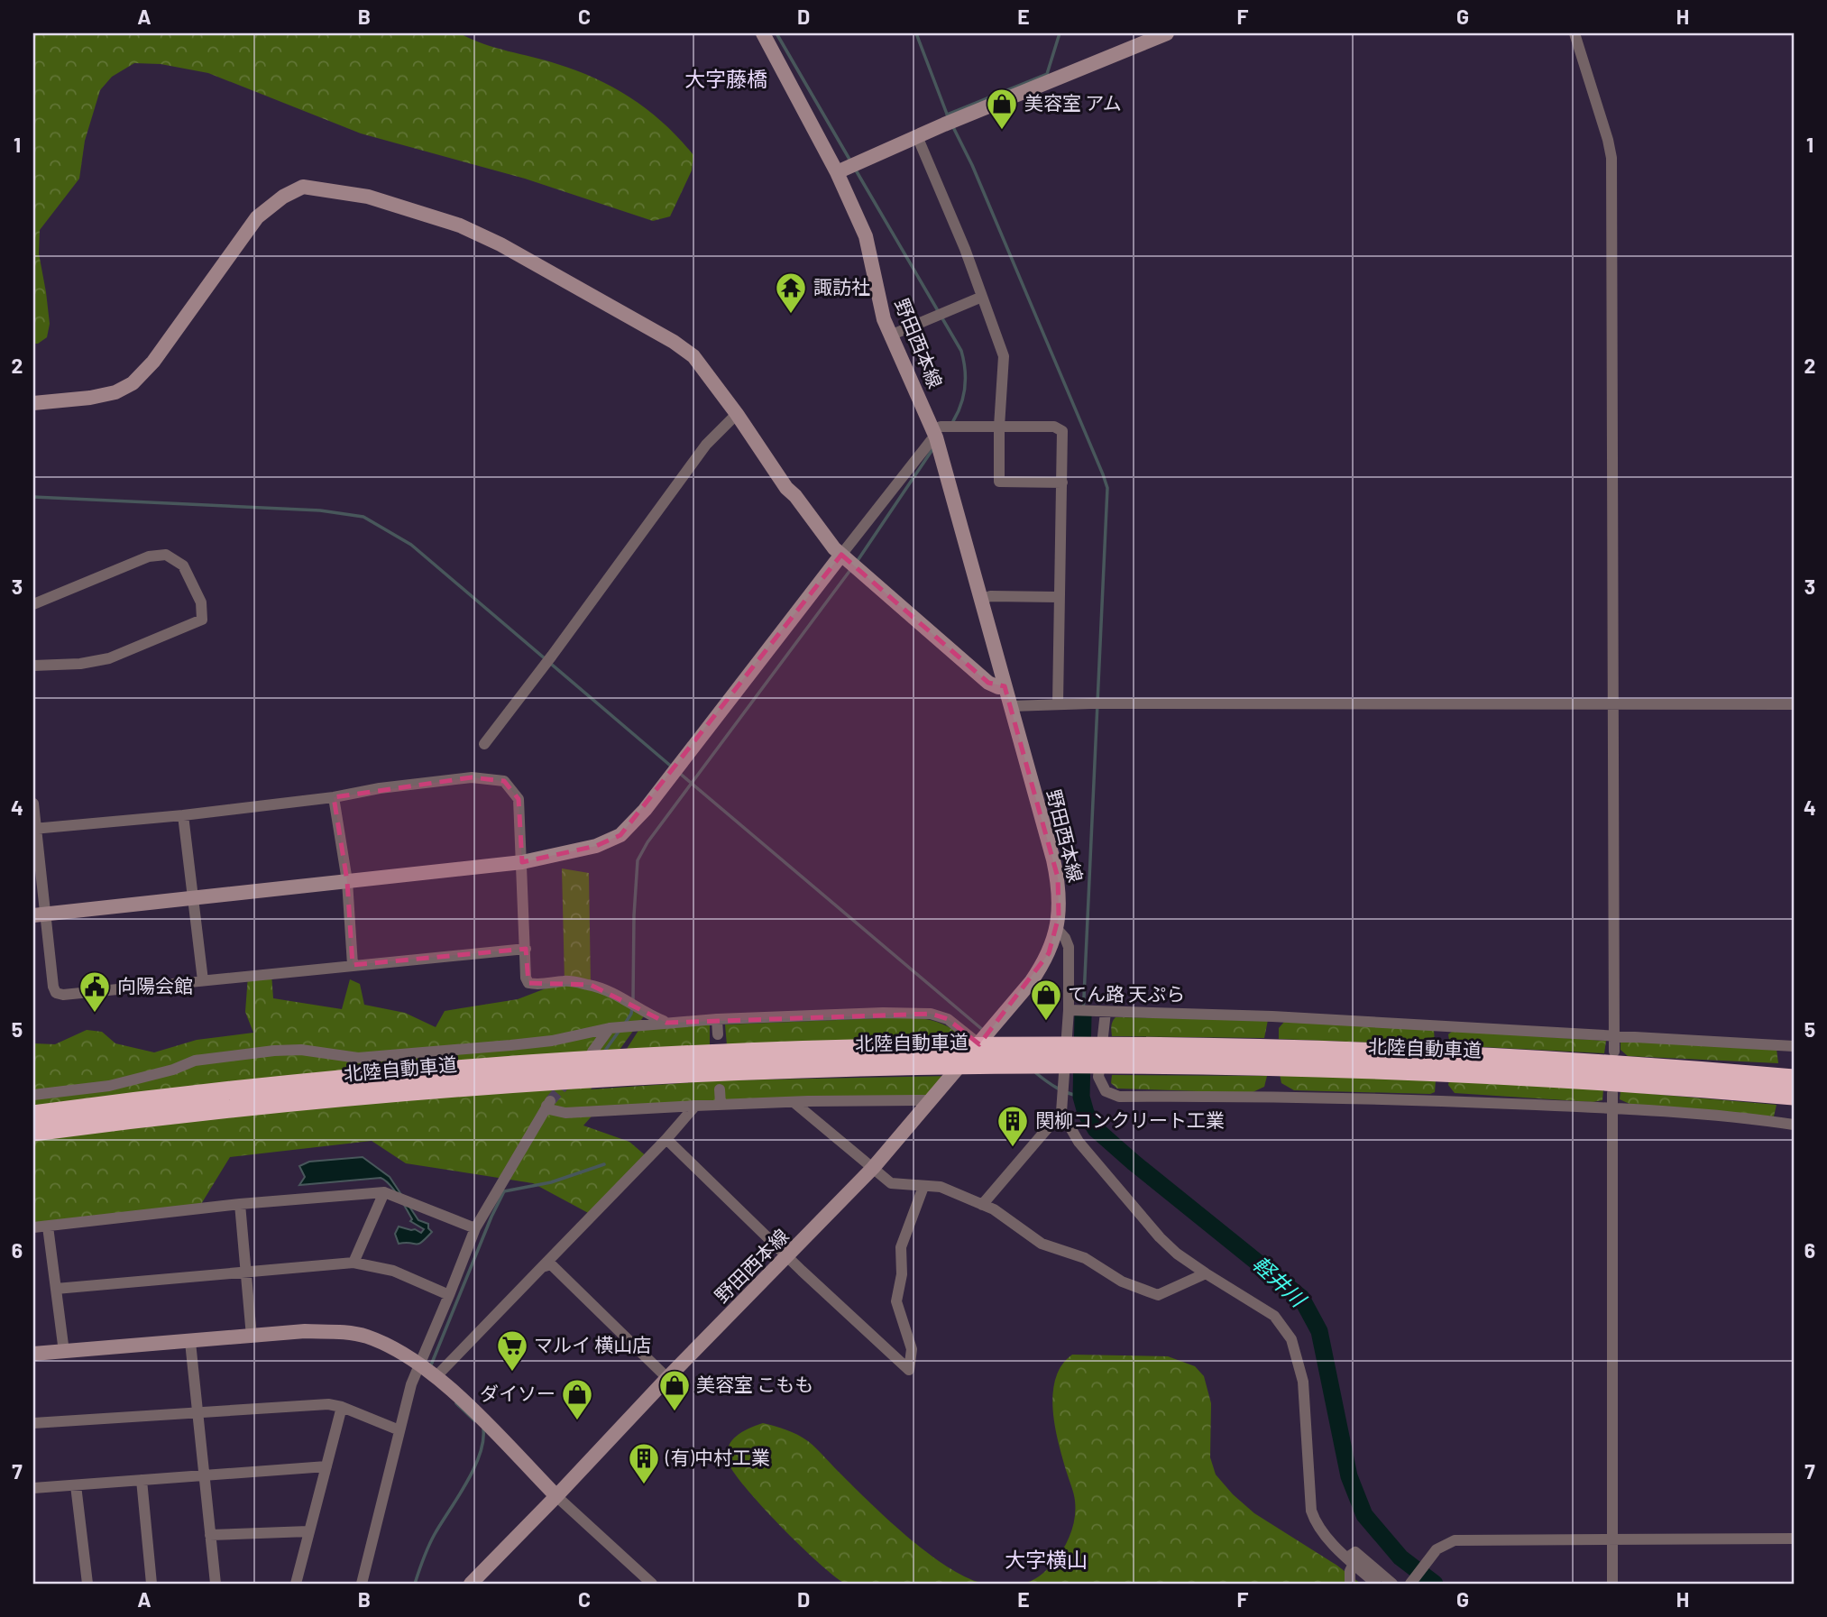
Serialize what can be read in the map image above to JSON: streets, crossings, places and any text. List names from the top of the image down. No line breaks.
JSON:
{"streets":{"highway":["北陸自動車道"],"street":["野田西本線"]},"districts":["大字藤橋","大字横山"],"water":["軽井川"],"places":{"shop":["美容室 アム","てん路 天ぷら","美容室 こもも","ダイソー"],"temple":["諏訪社"],"public building":["向陽会館"],"building":["関柳コンクリート工業","(有)中村工業"],"supermarket":["マルイ 横山店"]},"grid":{"columns":["A","B","C","D","E","F","G","H"],"rows":["1","2","3","4","5","6","7"]}}
